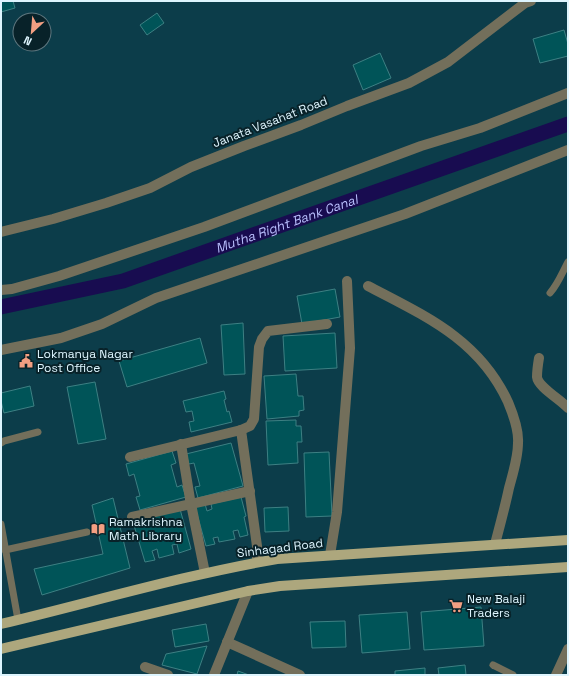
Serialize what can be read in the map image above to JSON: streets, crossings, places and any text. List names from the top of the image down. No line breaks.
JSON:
{"streets":{"main road":["Sinhagad Road"],"street":["Janata Vasahat Road"]},"water":["Mutha Right Bank Canal"],"places":{"public building":["Lokmanya Nagar Post Office"],"library":["Ramakrishna Math Library"],"supermarket":["New Balaji Traders"]},"north":"bottom left"}
